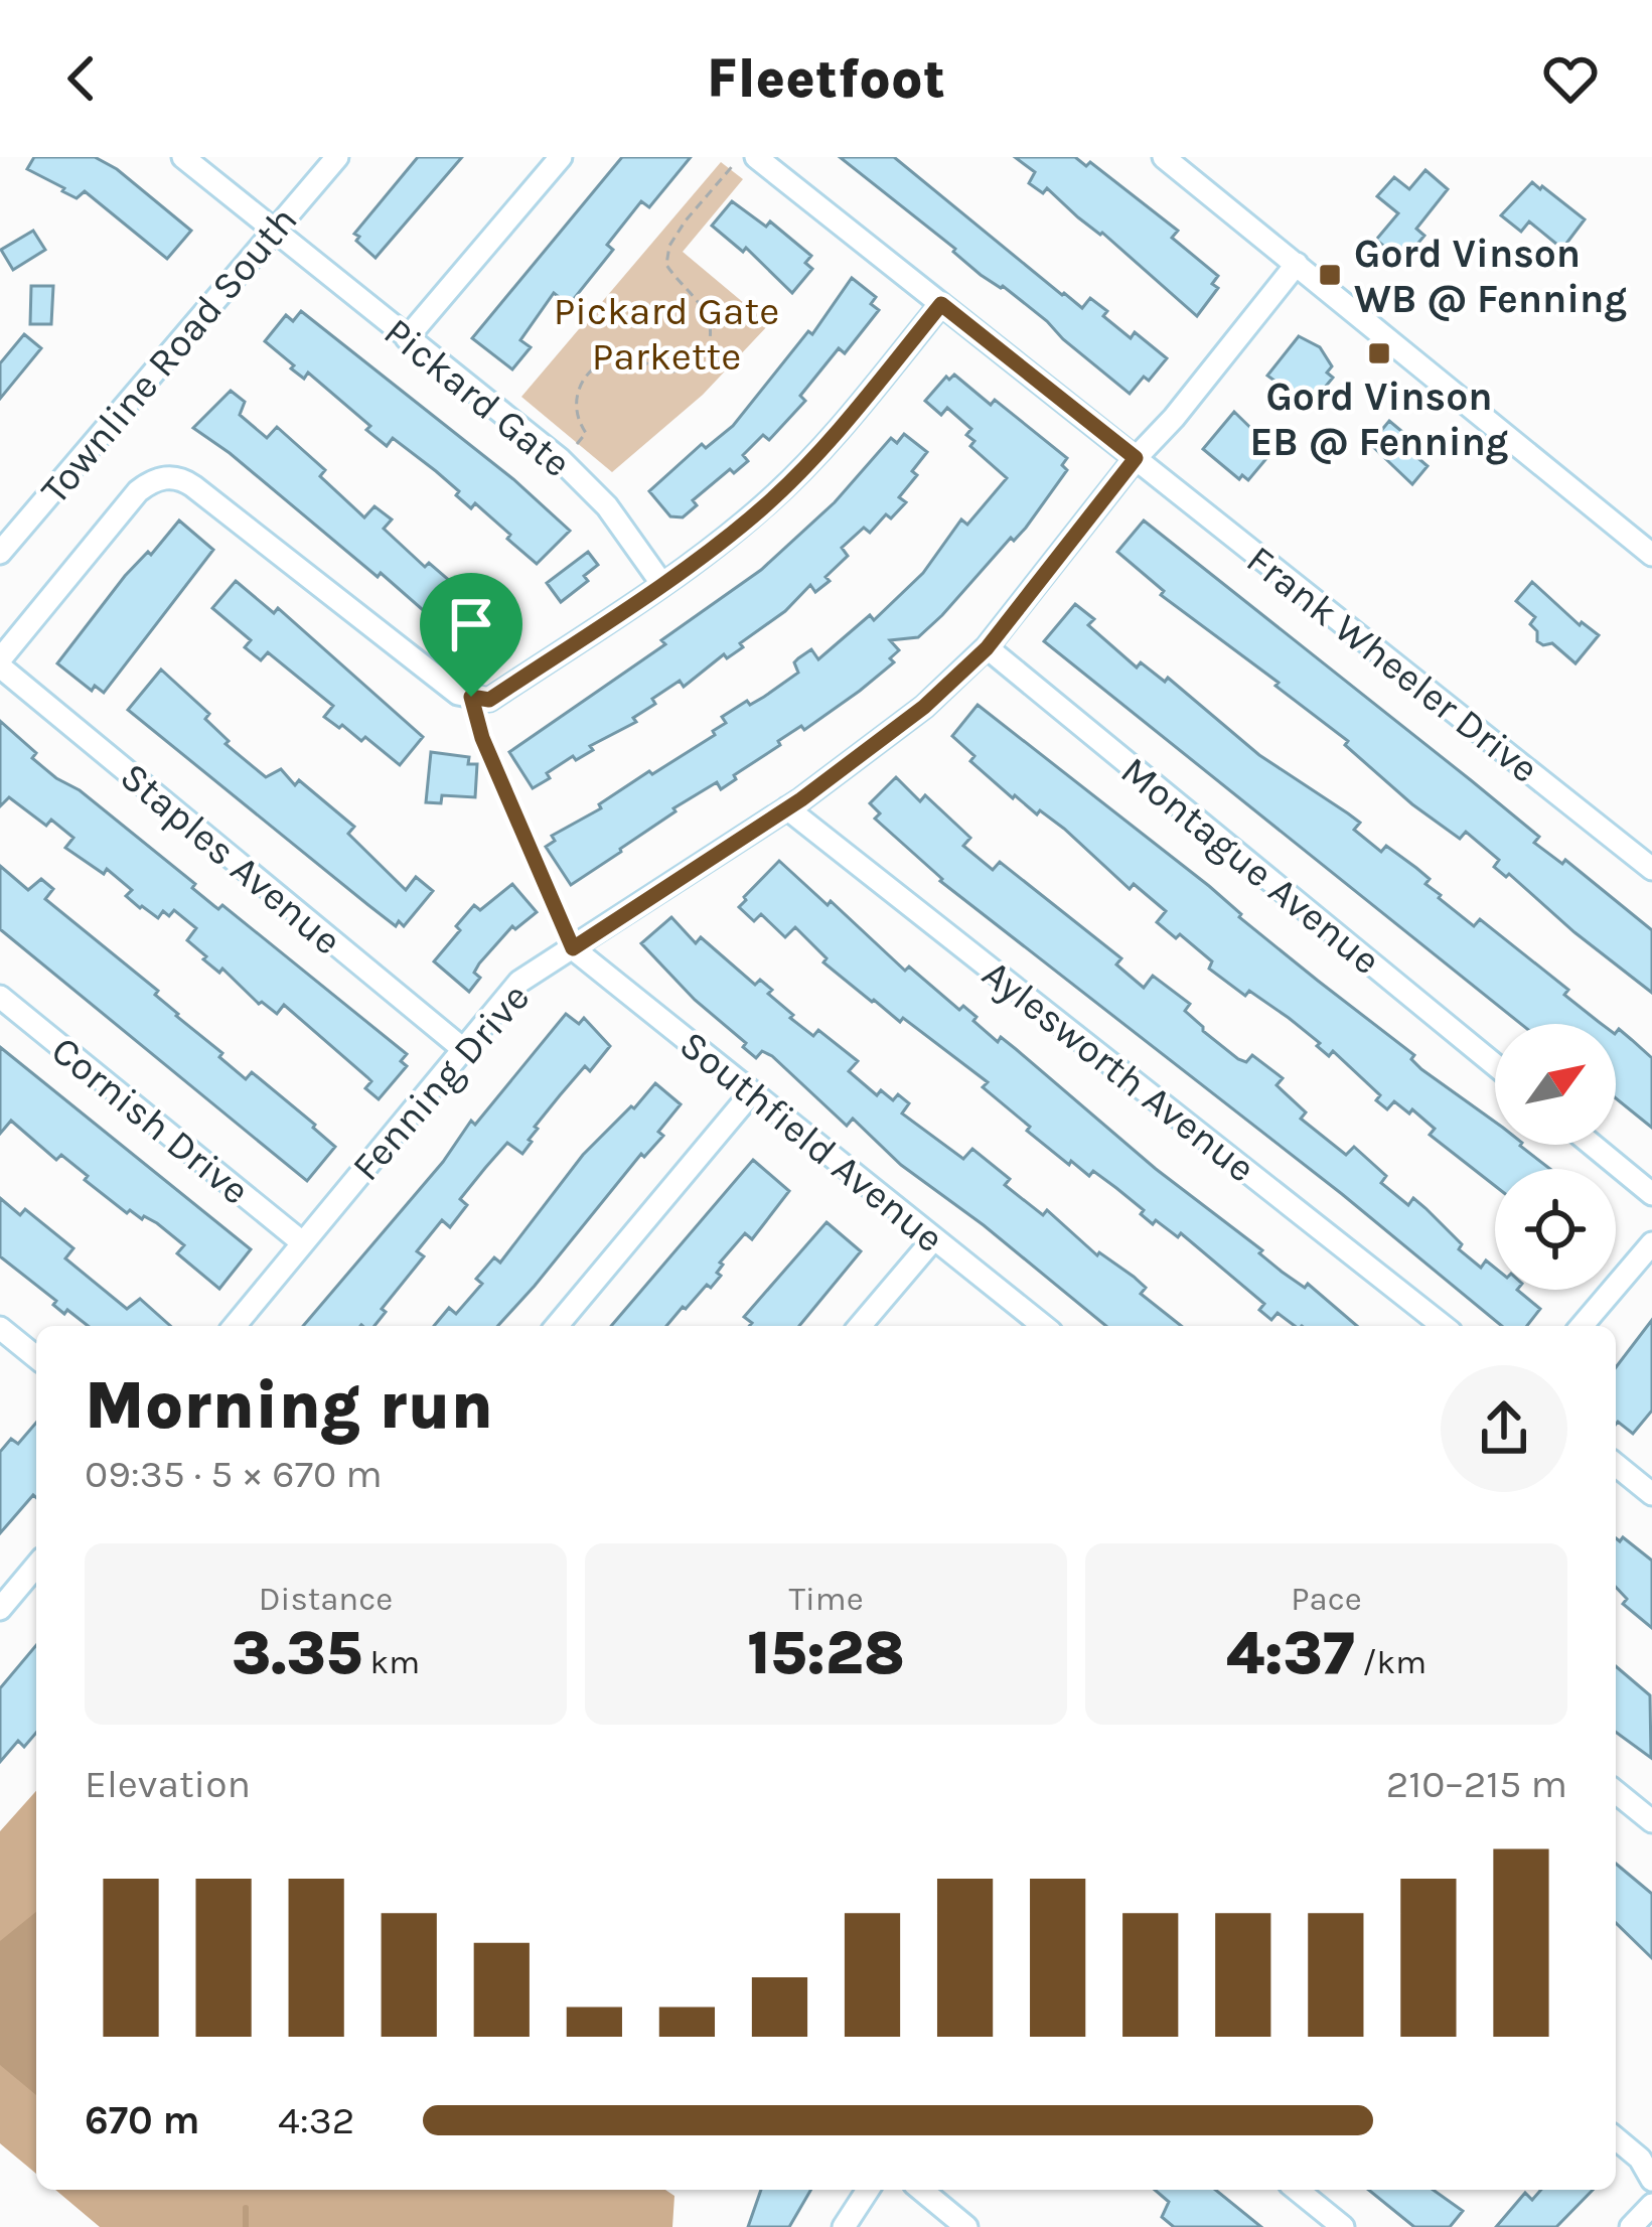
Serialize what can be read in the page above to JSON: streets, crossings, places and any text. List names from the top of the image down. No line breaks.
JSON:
{"streets":{"street":["Townline Road South","Pickard Gate","Frank Wheeler Drive","Staples Avenue","Montague Avenue","Aylesworth Avenue","Fenning Drive","Cornish Drive","Southfield Avenue"]},"crossings":[["Townline Road South","Pickard Gate"],["Frank Wheeler Drive","Fenning Drive"],["Staples Avenue","Fenning Drive"],["Montague Avenue","Fenning Drive"],["Aylesworth Avenue","Fenning Drive"],["Fenning Drive","Cornish Drive"],["Fenning Drive","Southfield Avenue"]],"parks":["Pickard Gate Parkette"],"places":{"transit":["Gord Vinson WB @ Fenning","Gord Vinson EB @ Fenning"]},"north":"top right","page":{"header":"Fleetfoot","heading":["Morning run","09:35 · 5 × 670 m"],"stats":[["Distance","3.35 km"],["Time","15:28"],["Pace","4:37 /km"]],"chart":["Elevation","210–215 m"],"list":[{"name":"670 m","note":"4:32"}]}}
